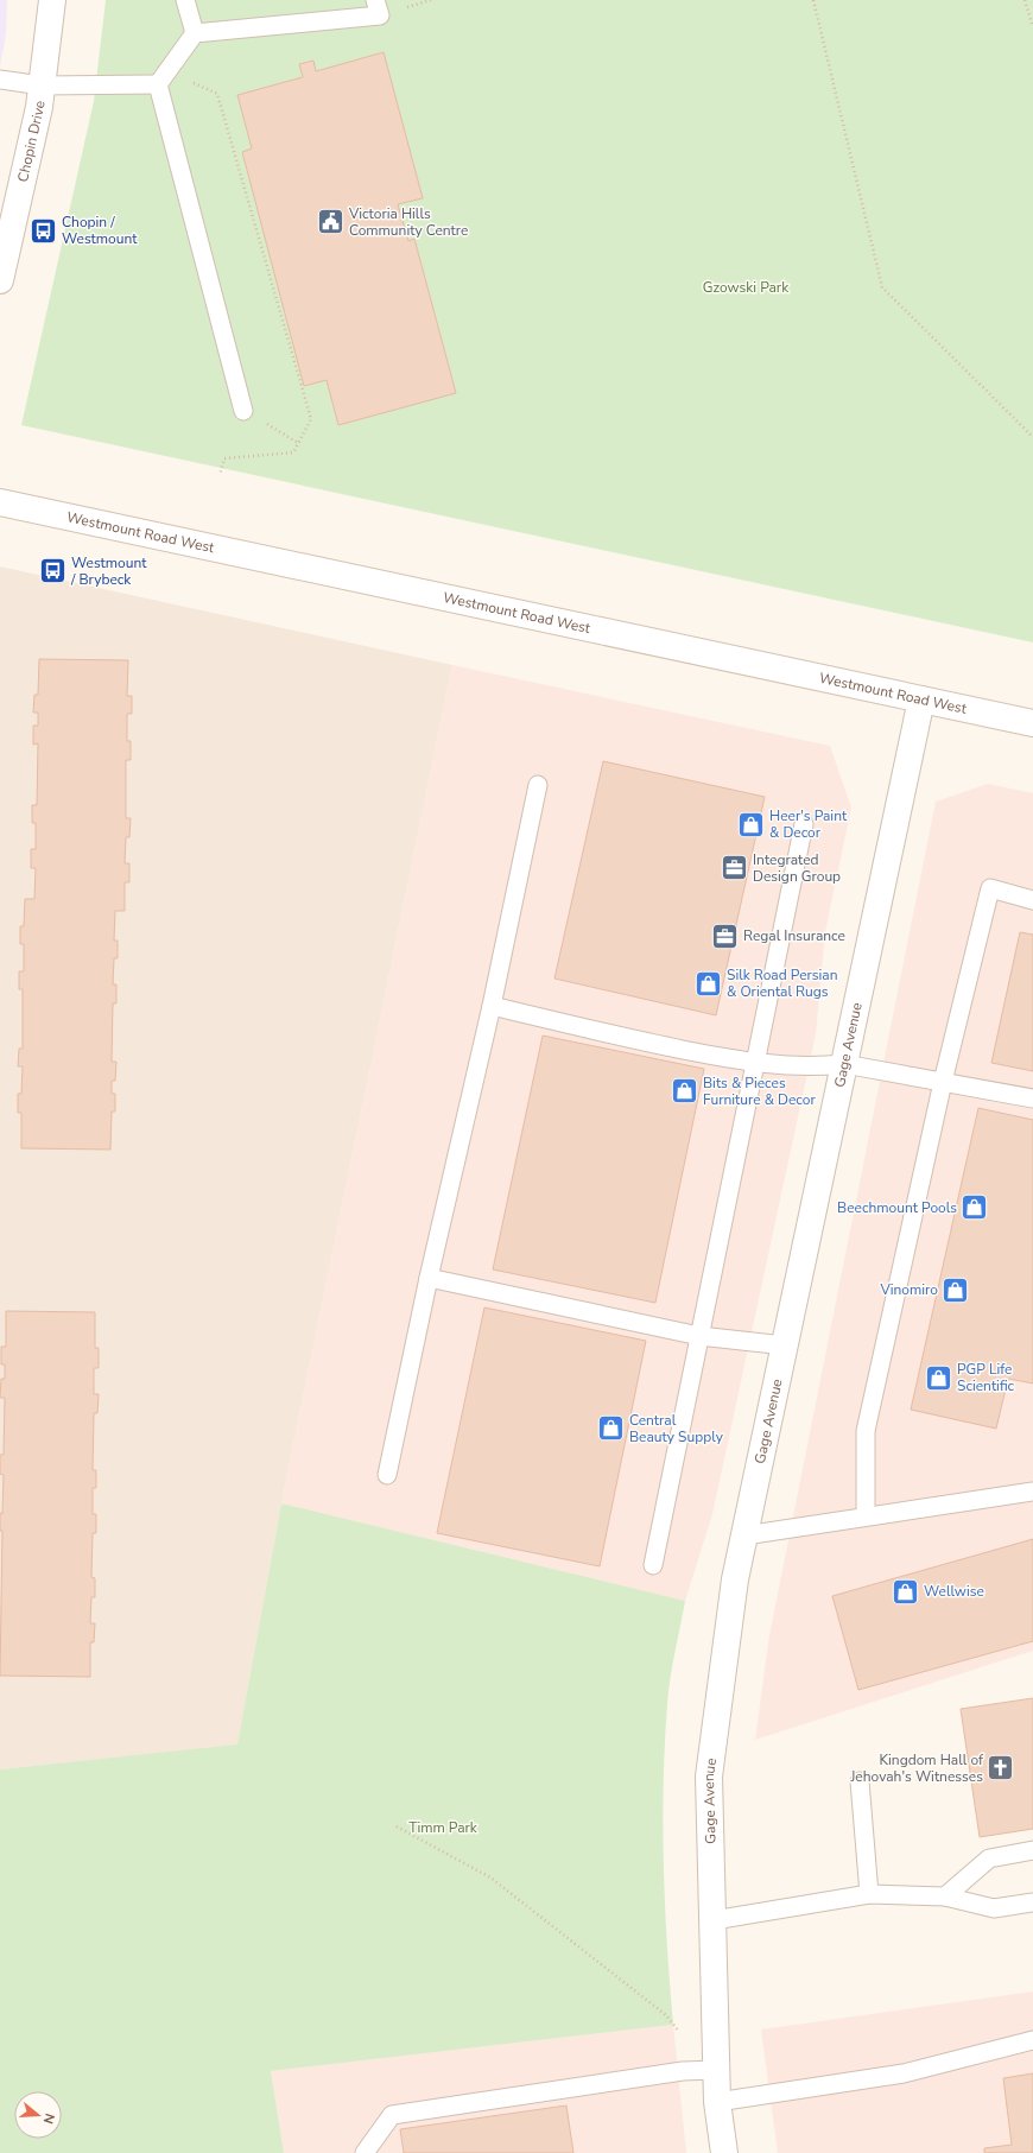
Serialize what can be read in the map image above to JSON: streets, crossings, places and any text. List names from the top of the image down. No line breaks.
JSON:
{"streets":{"street":["Chopin Drive","Westmount Road West","Gage Avenue"]},"crossings":[["Westmount Road West","Gage Avenue"]],"parks":["Gzowski Park","Timm Park"],"places":{"public building":["Victoria Hills Community Centre"],"bus stop":["Chopin / Westmount","Westmount / Brybeck"],"shop":["Heer's Paint & Decor","Silk Road Persian & Oriental Rugs","Bits & Pieces Furniture & Decor","Beechmount Pools","Vinomiro","PGP Life Scientific","Central Beauty Supply","Wellwise"],"office":["Integrated Design Group","Regal Insurance"],"church":["Kingdom Hall of Jehovah's Witnesses"]},"north":"right"}
